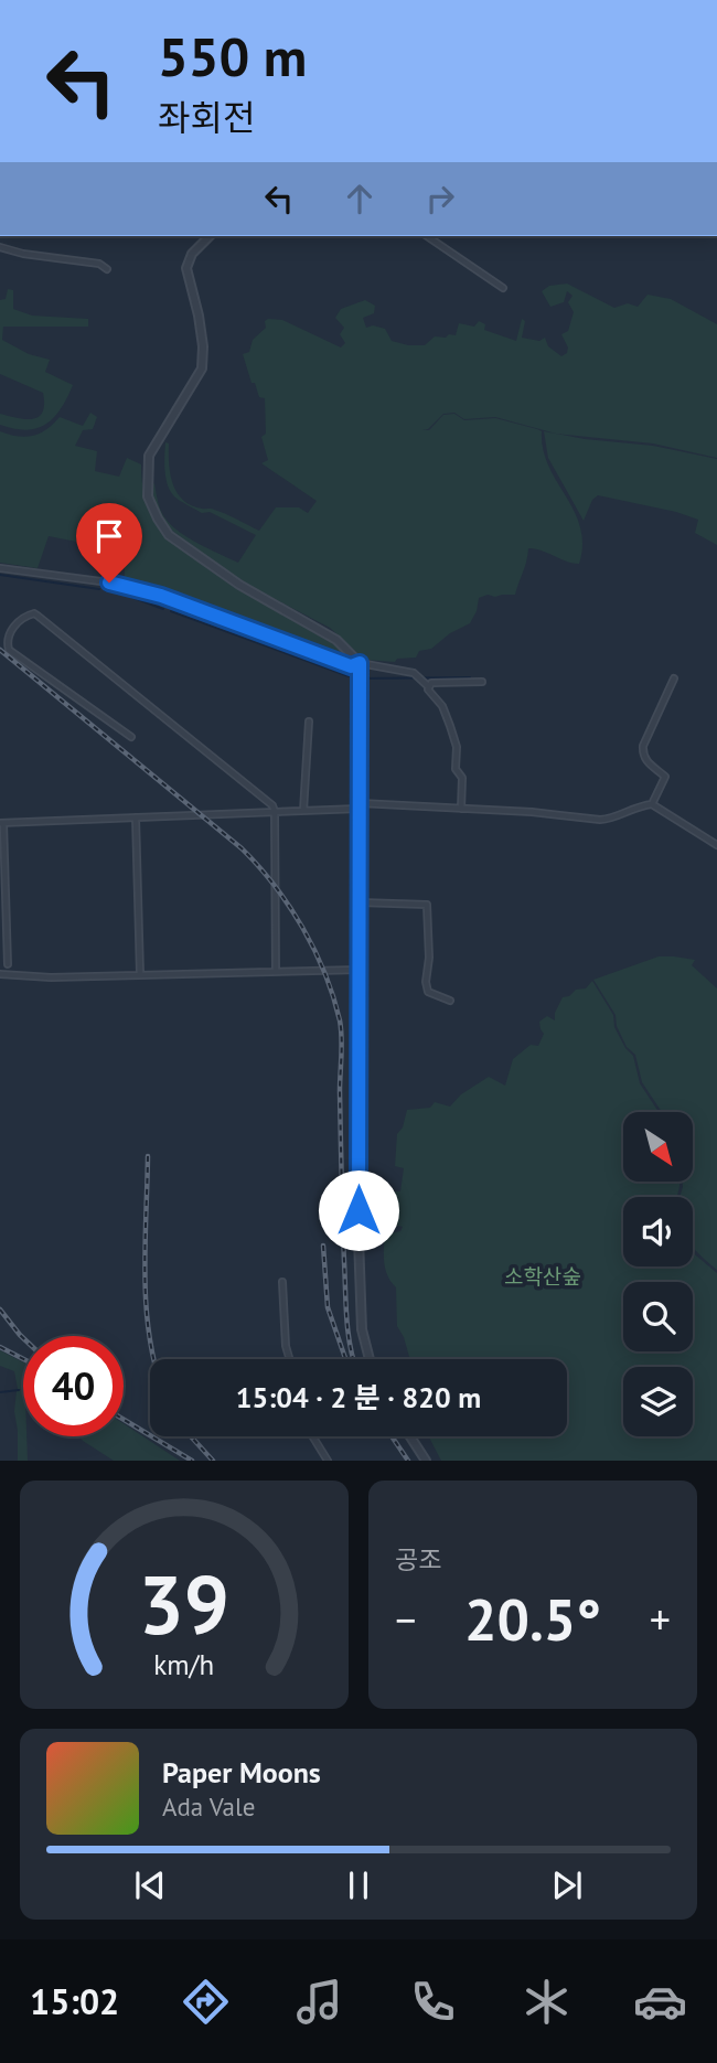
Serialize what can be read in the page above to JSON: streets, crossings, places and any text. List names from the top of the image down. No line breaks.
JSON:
{"parks":["소학산숲"],"north":"bottom right","page":{"turn":["550 m","좌회전"],"limit":"40","trip":"15:04 · 2 분 · 820 m","tile":"공조","heat":["−","20.5°","+"],"song":["Paper Moons","Ada Vale"],"tabs":"15:02","gauge":["39","km/h"]}}
